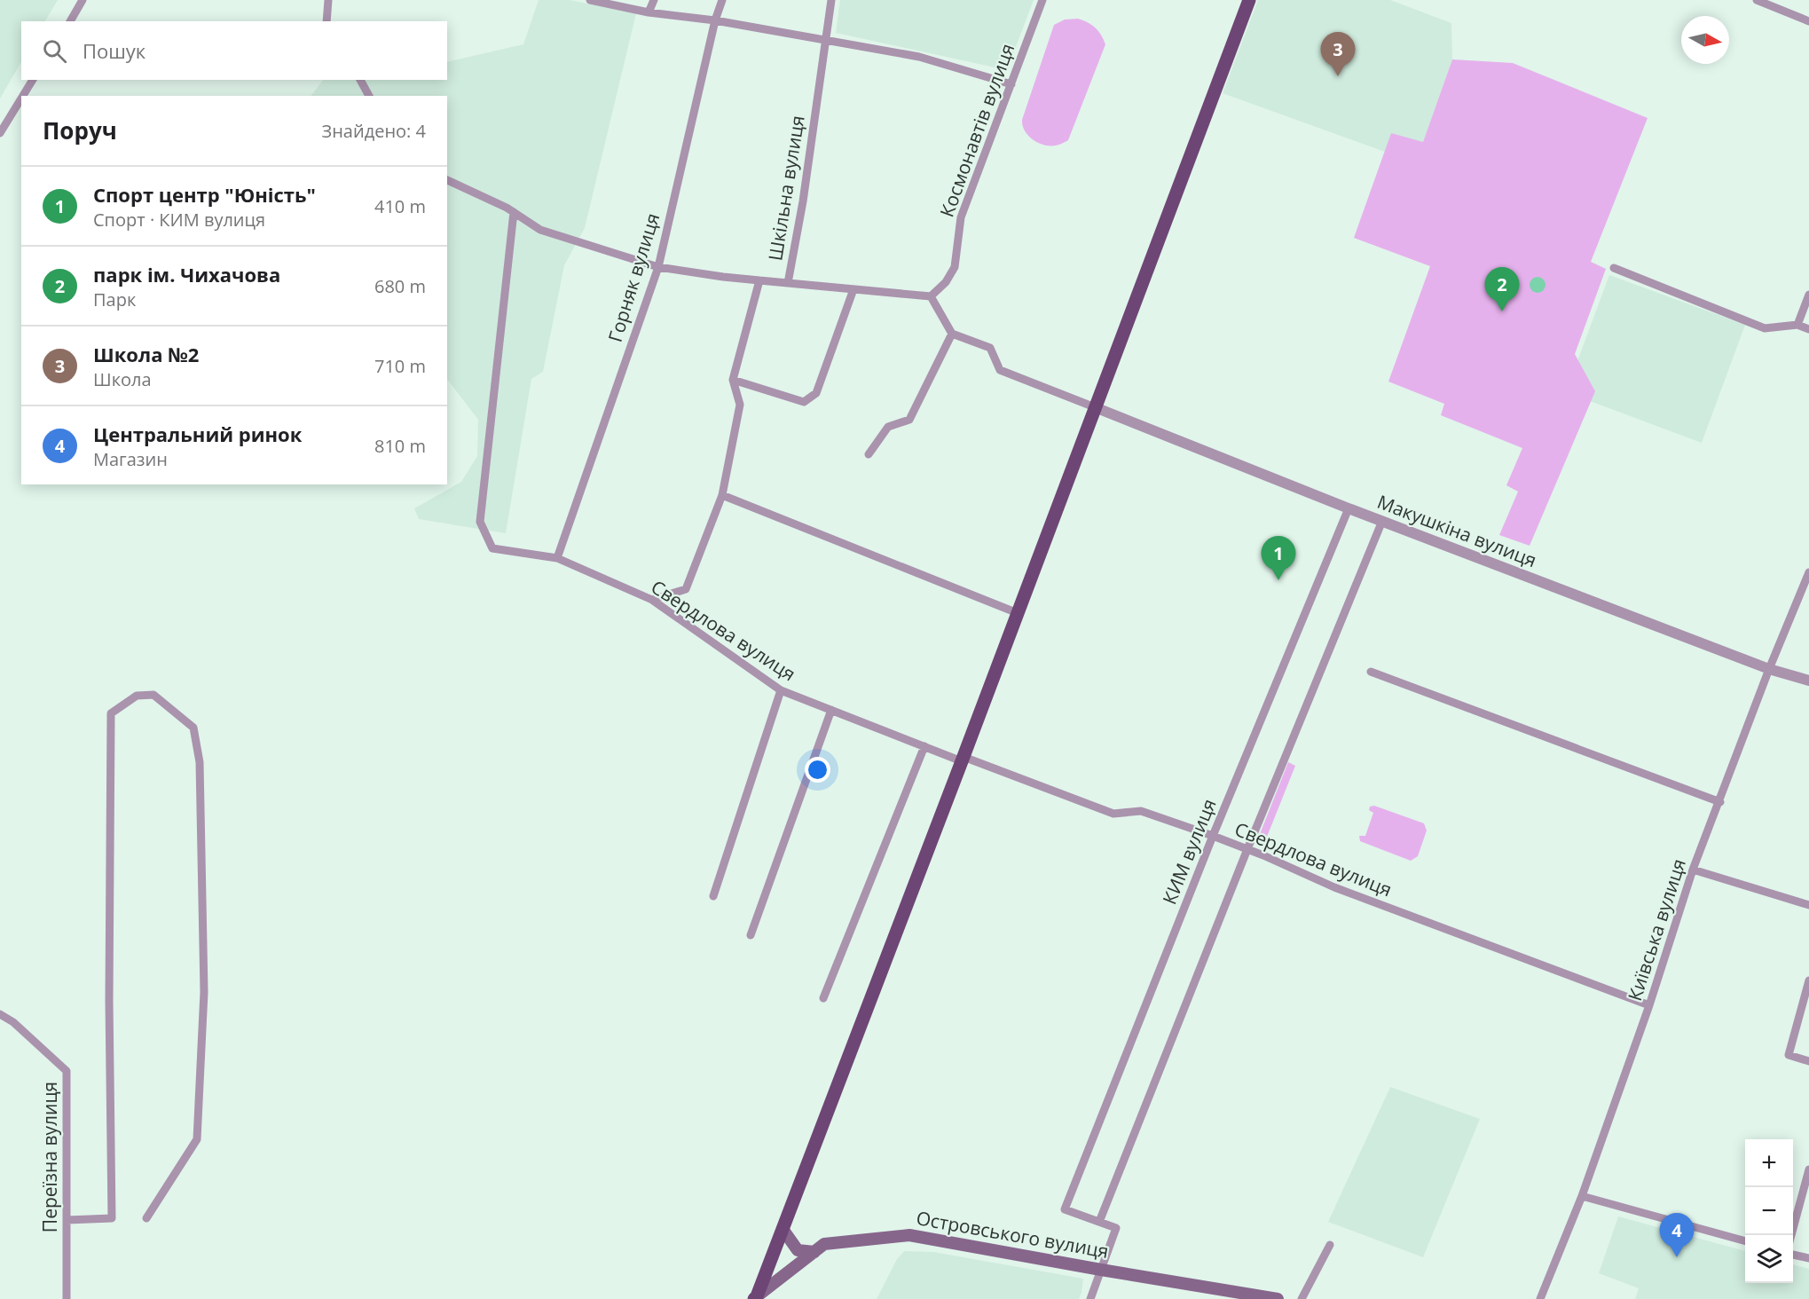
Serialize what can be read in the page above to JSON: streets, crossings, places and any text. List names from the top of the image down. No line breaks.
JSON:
{"streets":{"main road":["Островського вулиця"],"street":["Космонавтів вулиця","Шкільна вулиця","Горняк вулиця","Макушкіна вулиця","Свердлова вулиця","КИМ вулиця","Київська вулиця","Переїзна вулиця"]},"crossings":[["Горняк вулиця","Свердлова вулиця"],["Макушкіна вулиця","КИМ вулиця"],["Макушкіна вулиця","Київська вулиця"],["Свердлова вулиця","КИМ вулиця"],["Свердлова вулиця","Київська вулиця"]],"north":"right","page":{"search":"Пошук","pins":["3","2","1","4"],"heading":["Поруч","Знайдено: 4"],"list":[{"mark":"1","name":"Спорт центр \"Юність\"","note":"Спорт · КИМ вулиця","value":"410 m"},{"mark":"2","name":"парк ім. Чихачова","note":"Парк","value":"680 m"},{"mark":"3","name":"Школа №2","note":"Школа","value":"710 m"},{"mark":"4","name":"Центральний ринок","note":"Магазин","value":"810 m"}],"map_buttons":["+","−"]}}
